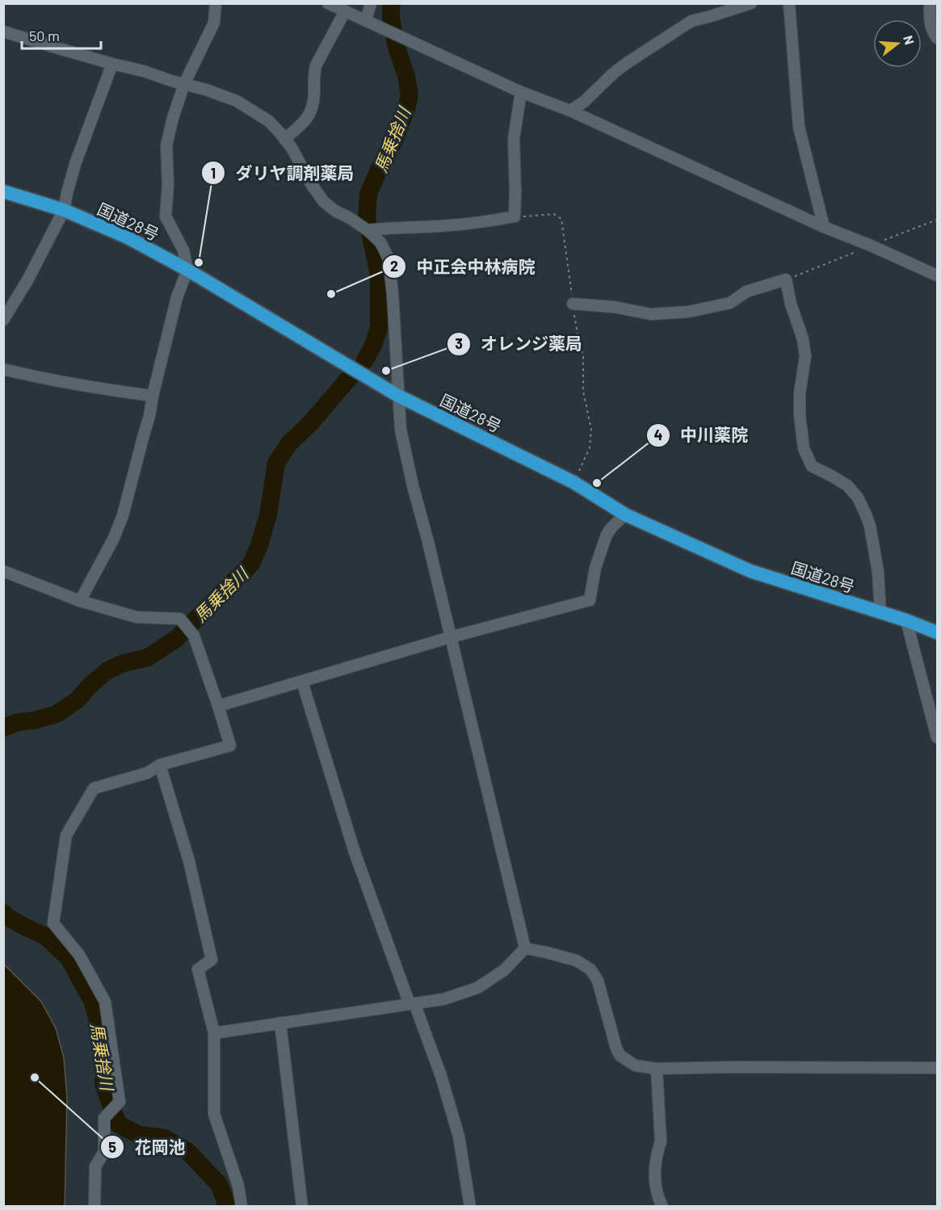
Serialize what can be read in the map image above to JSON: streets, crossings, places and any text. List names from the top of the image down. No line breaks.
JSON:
{"streets":{"highway":["国道28号"]},"water":["馬乗捨川"],"places":["ダリヤ調剤薬局","中正会中林病院","オレンジ薬局","中川薬院","花岡池"],"scale_bar":"50 m","north":"right"}
